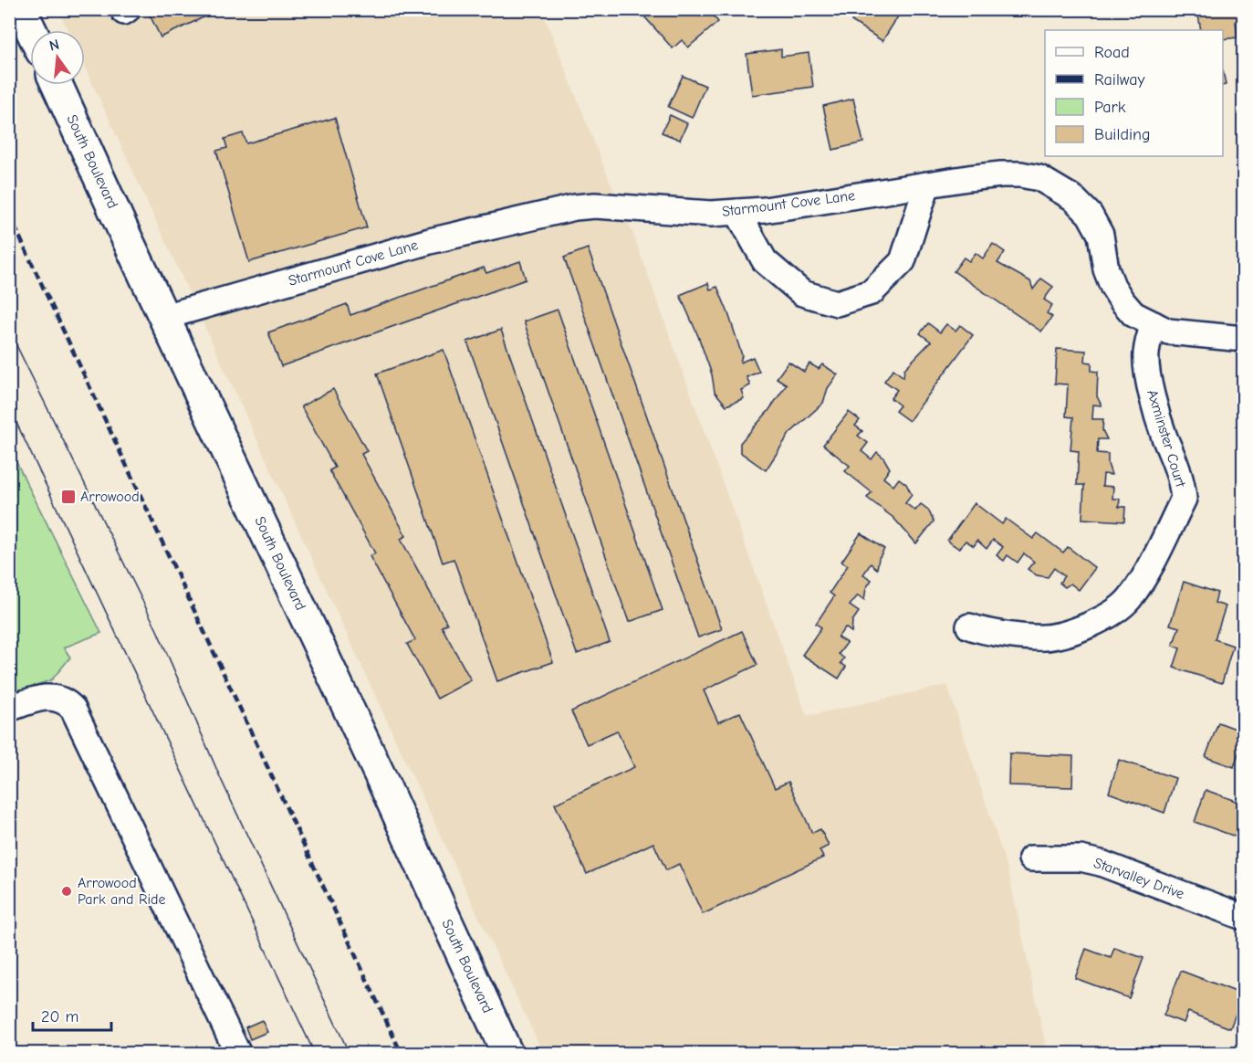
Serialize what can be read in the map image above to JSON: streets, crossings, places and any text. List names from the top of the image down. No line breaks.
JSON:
{"streets":{"main road":["South Boulevard"],"street":["Starmount Cove Lane","Axminster Court","Starvalley Drive"]},"crossings":[["South Boulevard","Starmount Cove Lane"],["Starmount Cove Lane","Axminster Court"]],"places":{"transit":["Arrowood"],"other":["Arrowood Park and Ride"]},"legend":["Road","Railway","Park","Building"],"scale_bar":"20 m","north":"top"}
